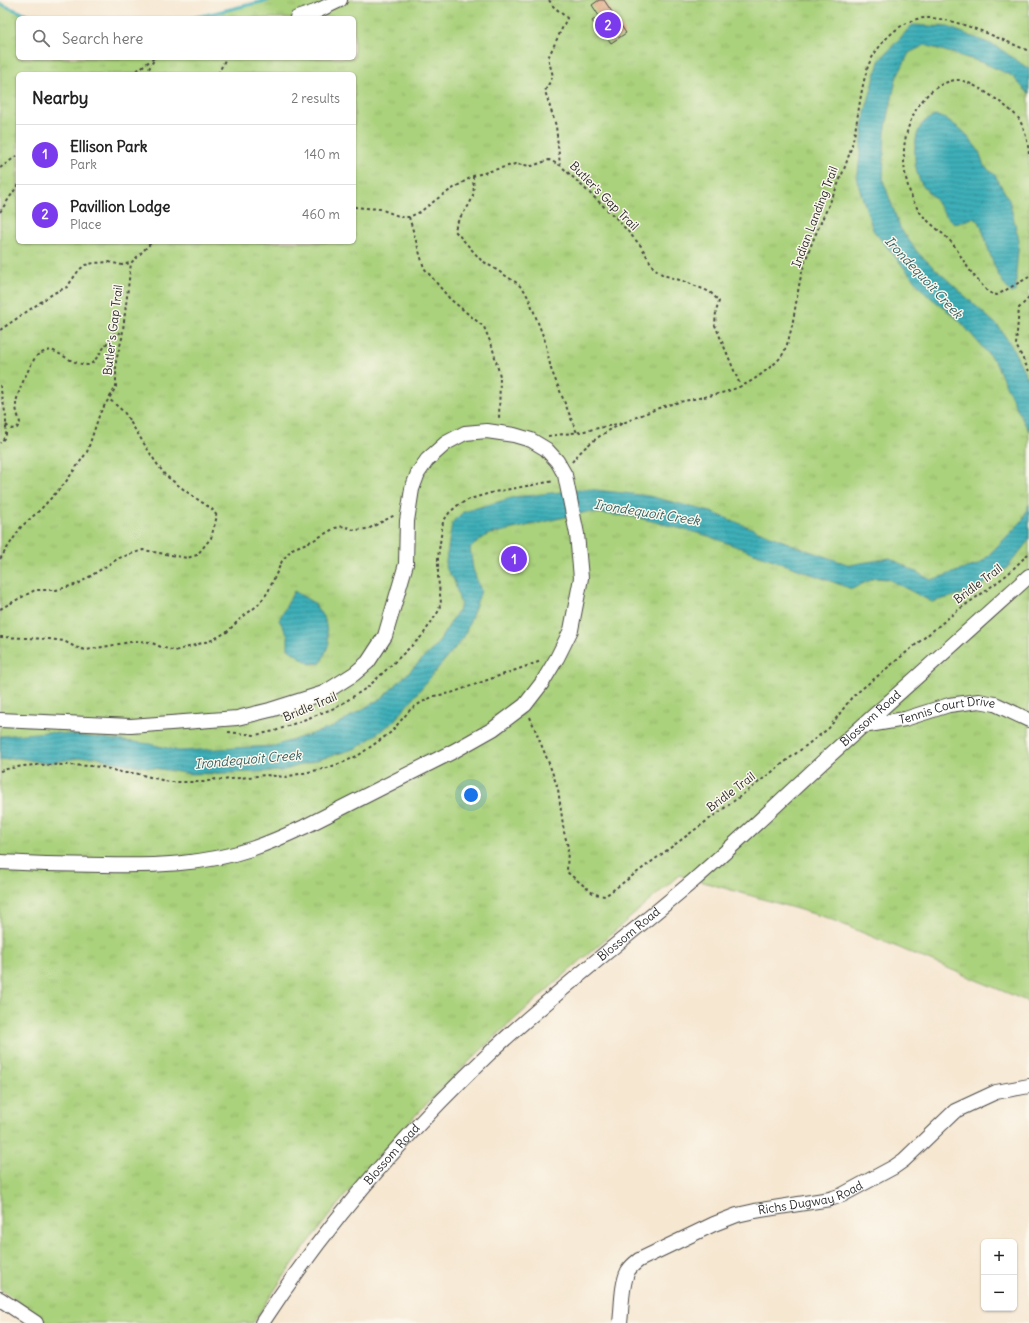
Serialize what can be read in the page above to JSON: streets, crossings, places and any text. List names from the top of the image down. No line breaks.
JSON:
{"streets":{"street":["Tennis Court Drive","Blossom Road","Richs Dugway Road"],"path":["Butler's Gap Trail","Indian Landing Trail","Bridle Trail"]},"crossings":[["Butler's Gap Trail","Indian Landing Trail"],["Indian Landing Trail","Bridle Trail"],["Tennis Court Drive","Blossom Road"]],"water":["Irondequoit Creek"],"page":{"pins":["2","1"],"search":"Search here","heading":["Nearby","2 results"],"list":[{"mark":"1","name":"Ellison Park","note":"Park","value":"140 m"},{"mark":"2","name":"Pavillion Lodge","note":"Place","value":"460 m"}],"map_buttons":["+","−"]}}
